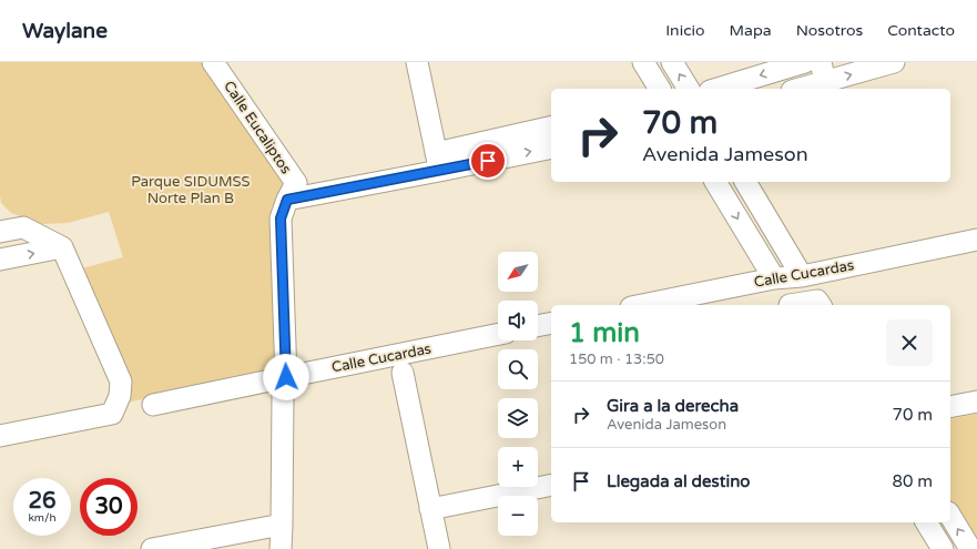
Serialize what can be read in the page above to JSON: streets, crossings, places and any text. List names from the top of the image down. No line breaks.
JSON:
{"streets":{"street":["Calle Eucaliptos","Calle Cucardas"]},"crossings":[["Calle Eucaliptos","Calle Cucardas"]],"parks":["Parque SIDUMSS Norte Plan B"],"north":"bottom left","page":{"header":"Waylane","nav":["Inicio","Mapa","Nosotros","Contacto"],"turn":["70 m","Avenida Jameson"],"map_buttons":["+","−"],"heading":["1 min","150 m · 13:50"],"list":[{"name":"Gira a la derecha","note":"Avenida Jameson","value":"70 m"},{"name":"Llegada al destino","value":"80 m"}],"speed":"26 km/h","limit":"30"}}
